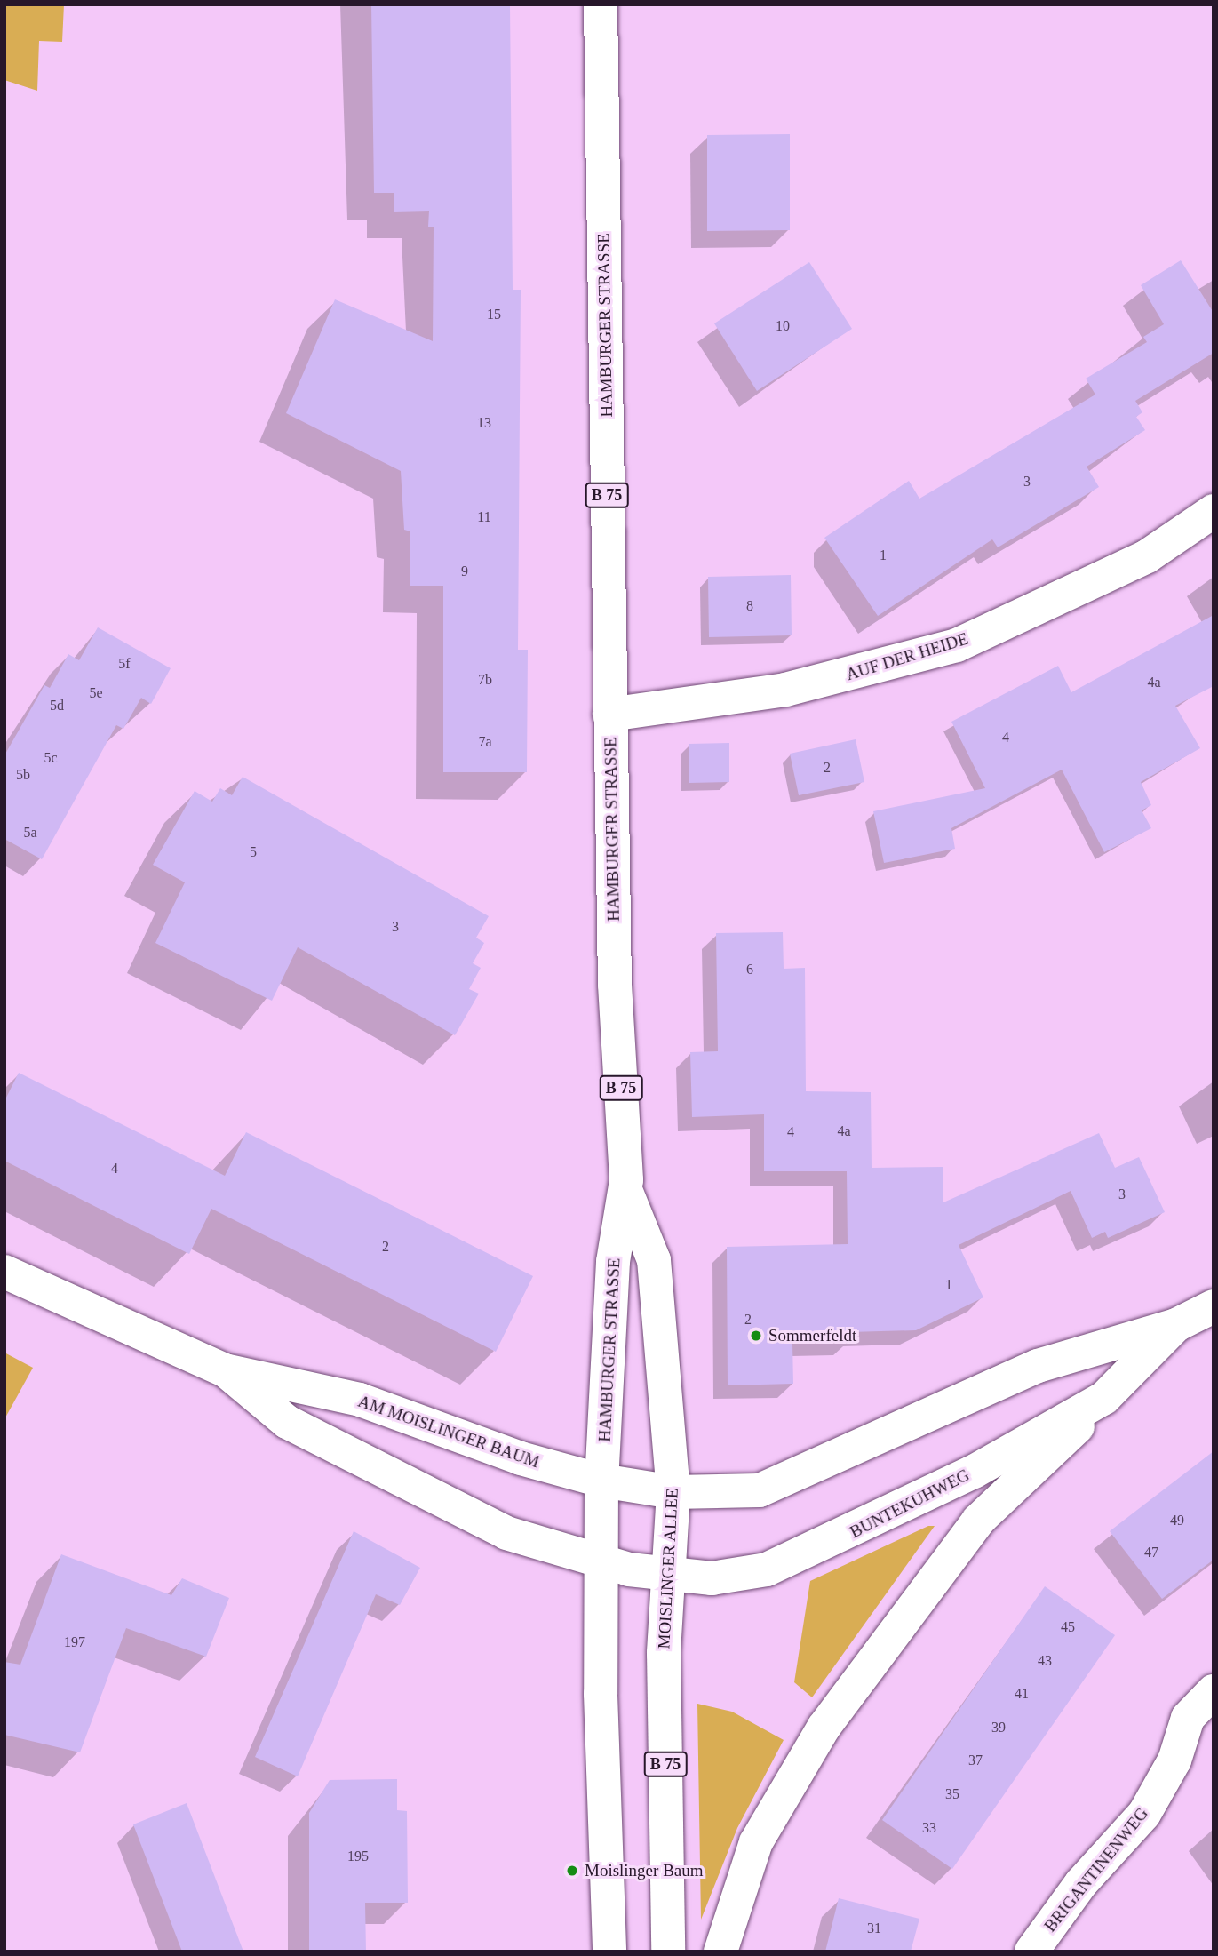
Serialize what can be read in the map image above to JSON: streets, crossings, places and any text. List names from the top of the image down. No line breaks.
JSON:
{"streets":{"main road":["HAMBURGER STRASSE","B 75","AUF DER HEIDE","AM MOISLINGER BAUM","BUNTEKUHWEG","MOISLINGER ALLEE","BRIGANTINENWEG"]},"crossings":[["HAMBURGER STRASSE","AUF DER HEIDE"],["HAMBURGER STRASSE","AM MOISLINGER BAUM"],["HAMBURGER STRASSE","BUNTEKUHWEG"],["HAMBURGER STRASSE","MOISLINGER ALLEE"],["AM MOISLINGER BAUM","BUNTEKUHWEG"],["AM MOISLINGER BAUM","MOISLINGER ALLEE"],["BUNTEKUHWEG","MOISLINGER ALLEE"]],"places":["Sommerfeldt","Moislinger Baum"],"house_numbers":["15","10","13","3","11","1","9","8","5f","7b","4a","5e","5d","4","7a","5c","2","5b","5a","5","3","6","4a","4","4","3","2","1","2","49","47","45","197","43","41","39","37","35","33","195","31"]}
